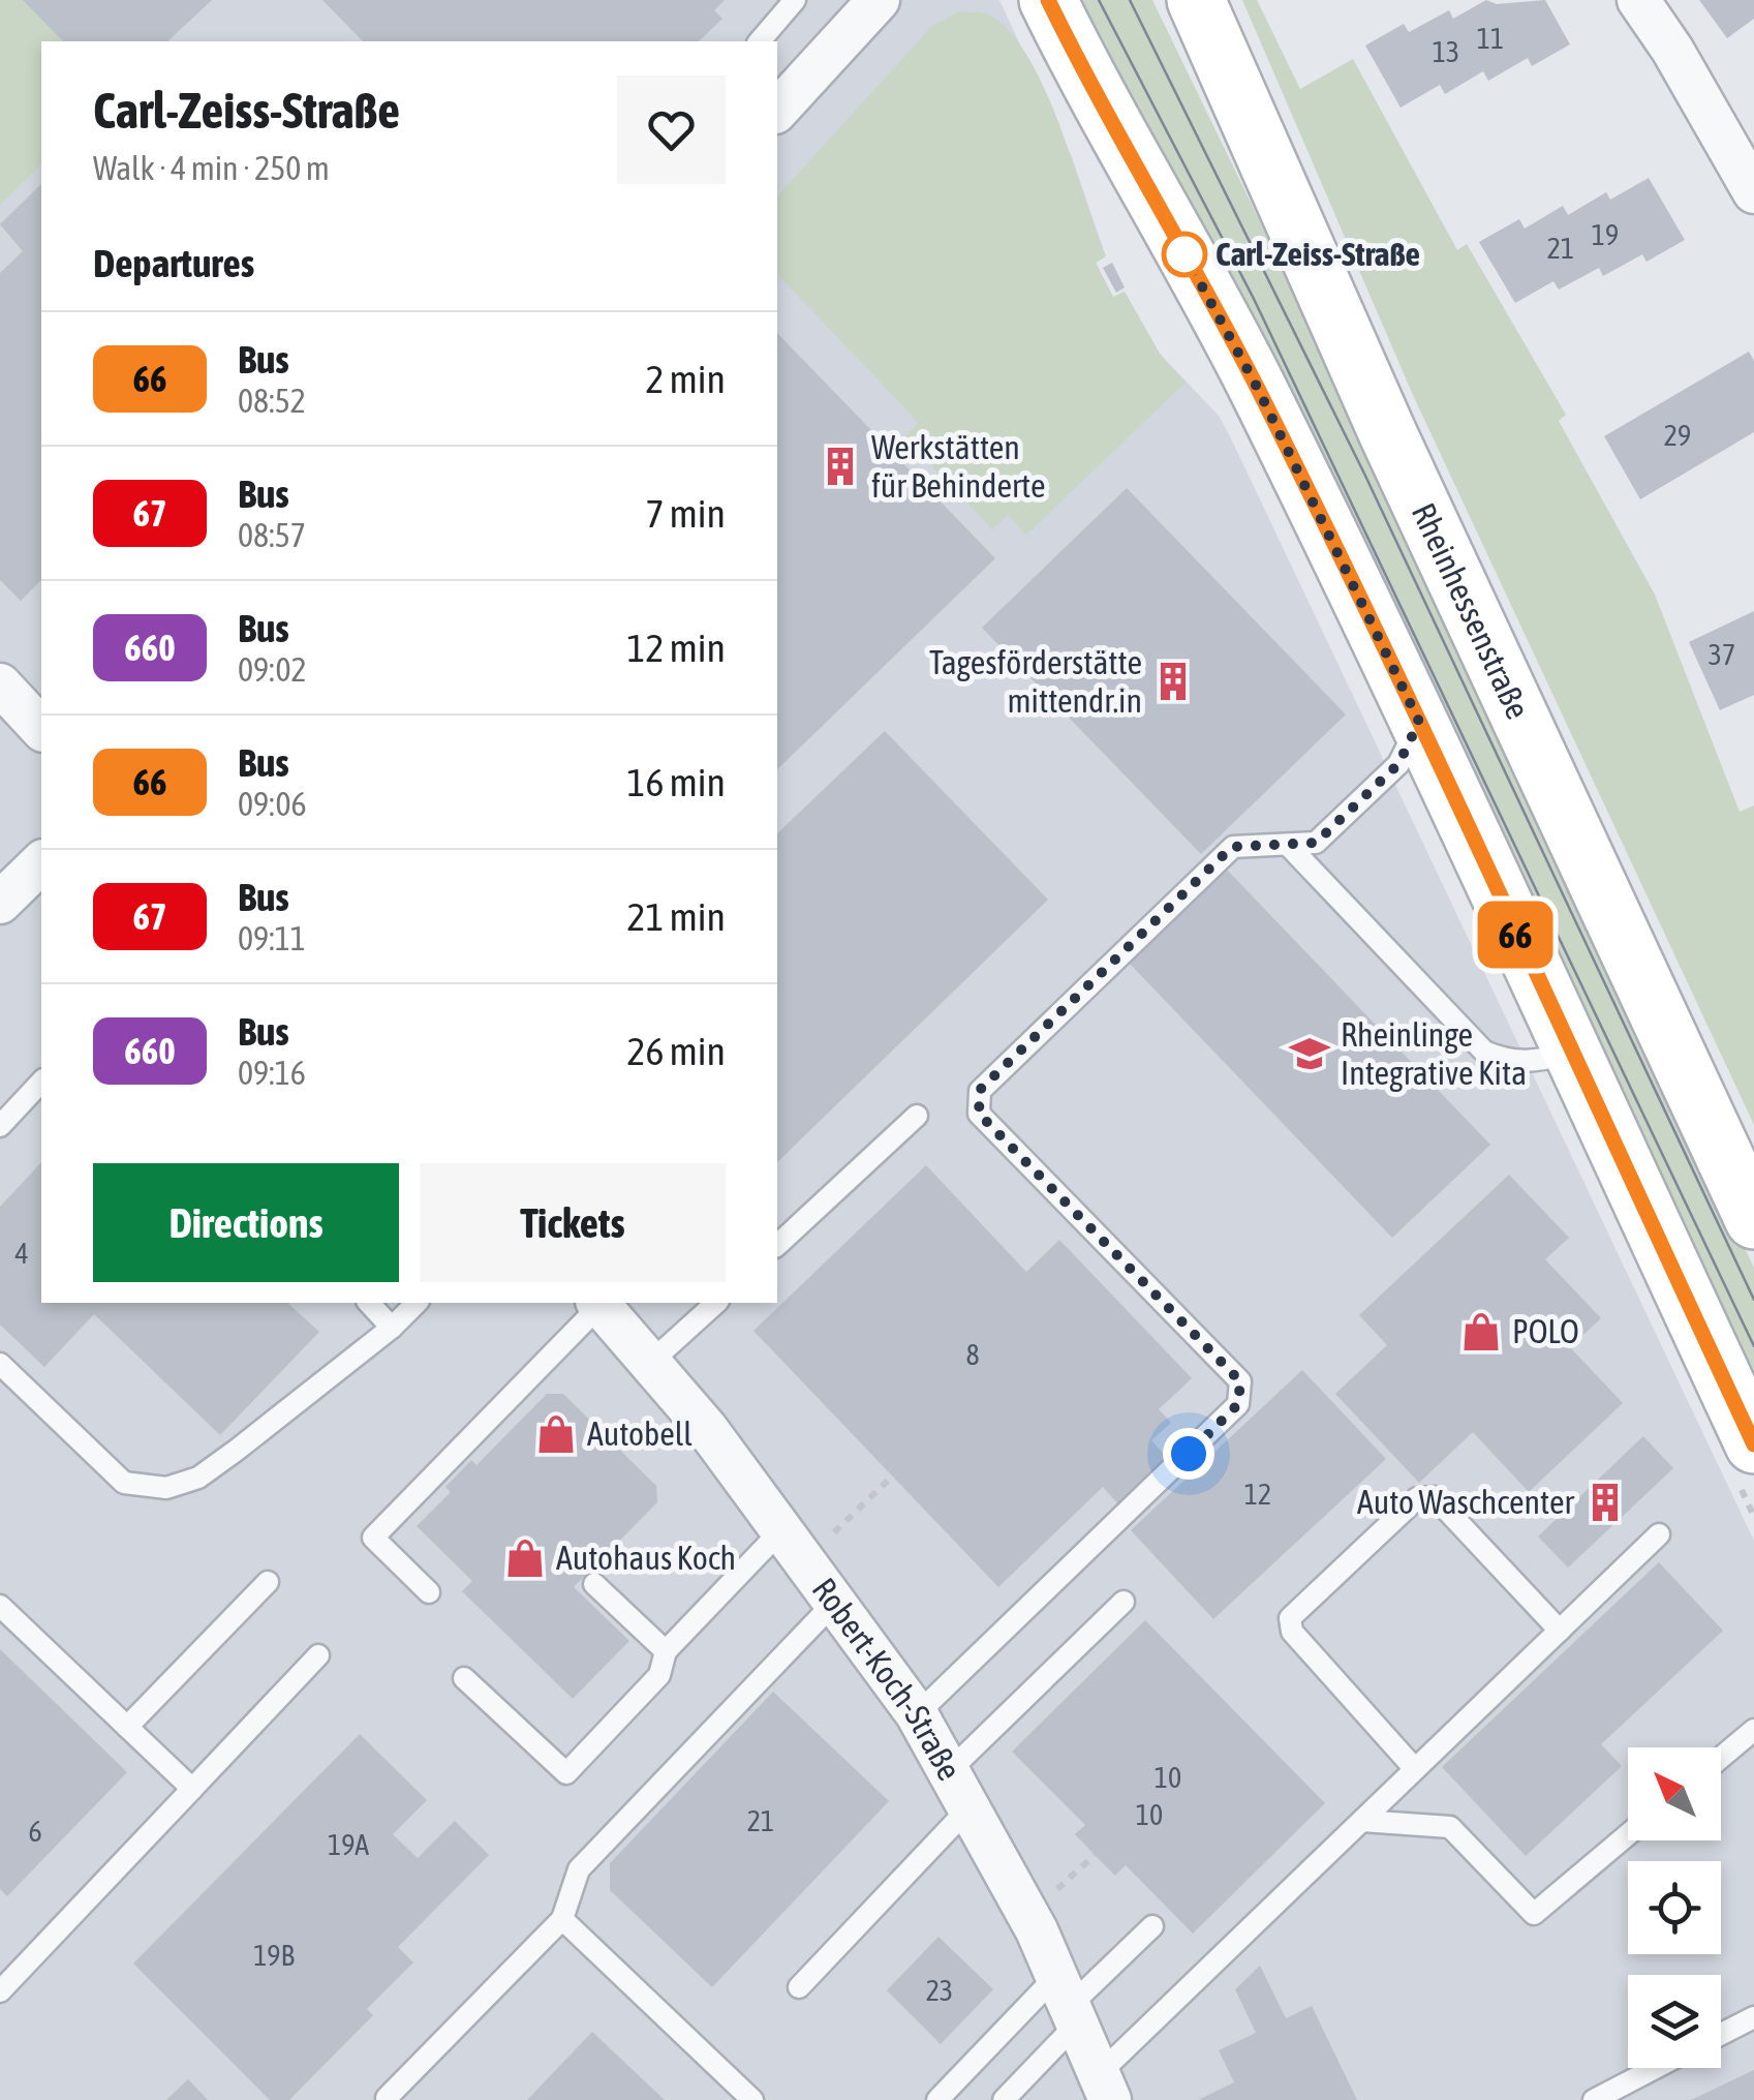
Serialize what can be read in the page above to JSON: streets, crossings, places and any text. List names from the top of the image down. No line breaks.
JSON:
{"streets":{"main road":["Rheinhessenstraße"],"street":["Robert-Koch-Straße"]},"places":{"other":["Carl-Zeiss-Straße"],"building":["Werkstätten für Behinderte","Tagesförderstätte mittendr.in","Auto Waschcenter"],"school or university":["Rheinlinge Integrative Kita"],"shop":["POLO","Autobell","Autohaus Koch"]},"lines":["bus line 66"],"house_numbers":["11","13","19","21","29","37","4","8","12","10","10","21","6","19A","19B","23"],"north":"top left","page":{"on_map":"66","heading":[["Carl-Zeiss-Straße","Walk · 4 min · 250 m"],"Departures"],"list":[{"mark":"66","name":"Bus","note":"08:52","value":"2 min"},{"mark":"67","name":"Bus","note":"08:57","value":"7 min"},{"mark":"660","name":"Bus","note":"09:02","value":"12 min"},{"mark":"66","name":"Bus","note":"09:06","value":"16 min"},{"mark":"67","name":"Bus","note":"09:11","value":"21 min"},{"mark":"660","name":"Bus","note":"09:16","value":"26 min"}],"buttons":["Directions","Tickets"]}}
